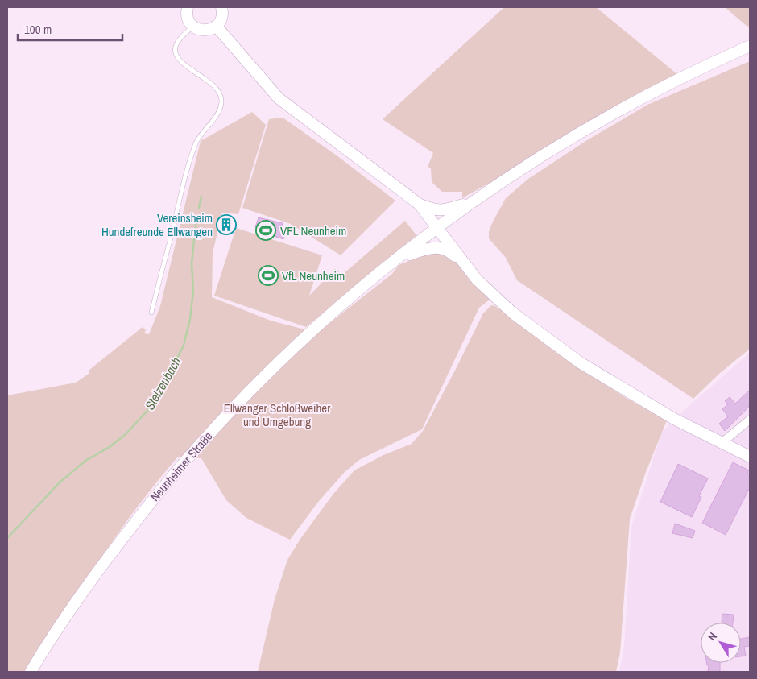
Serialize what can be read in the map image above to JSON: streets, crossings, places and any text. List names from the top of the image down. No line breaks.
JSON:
{"streets":{"street":["Neunheimer Straße"]},"water":["Stelzenbach"],"parks":["Ellwanger Schloßweiher und Umgebung"],"places":{"building":["Vereinsheim Hundefreunde Ellwangen"],"sports":["VFL Neunheim","VfL Neunheim"]},"scale_bar":"100 m","north":"top left"}
